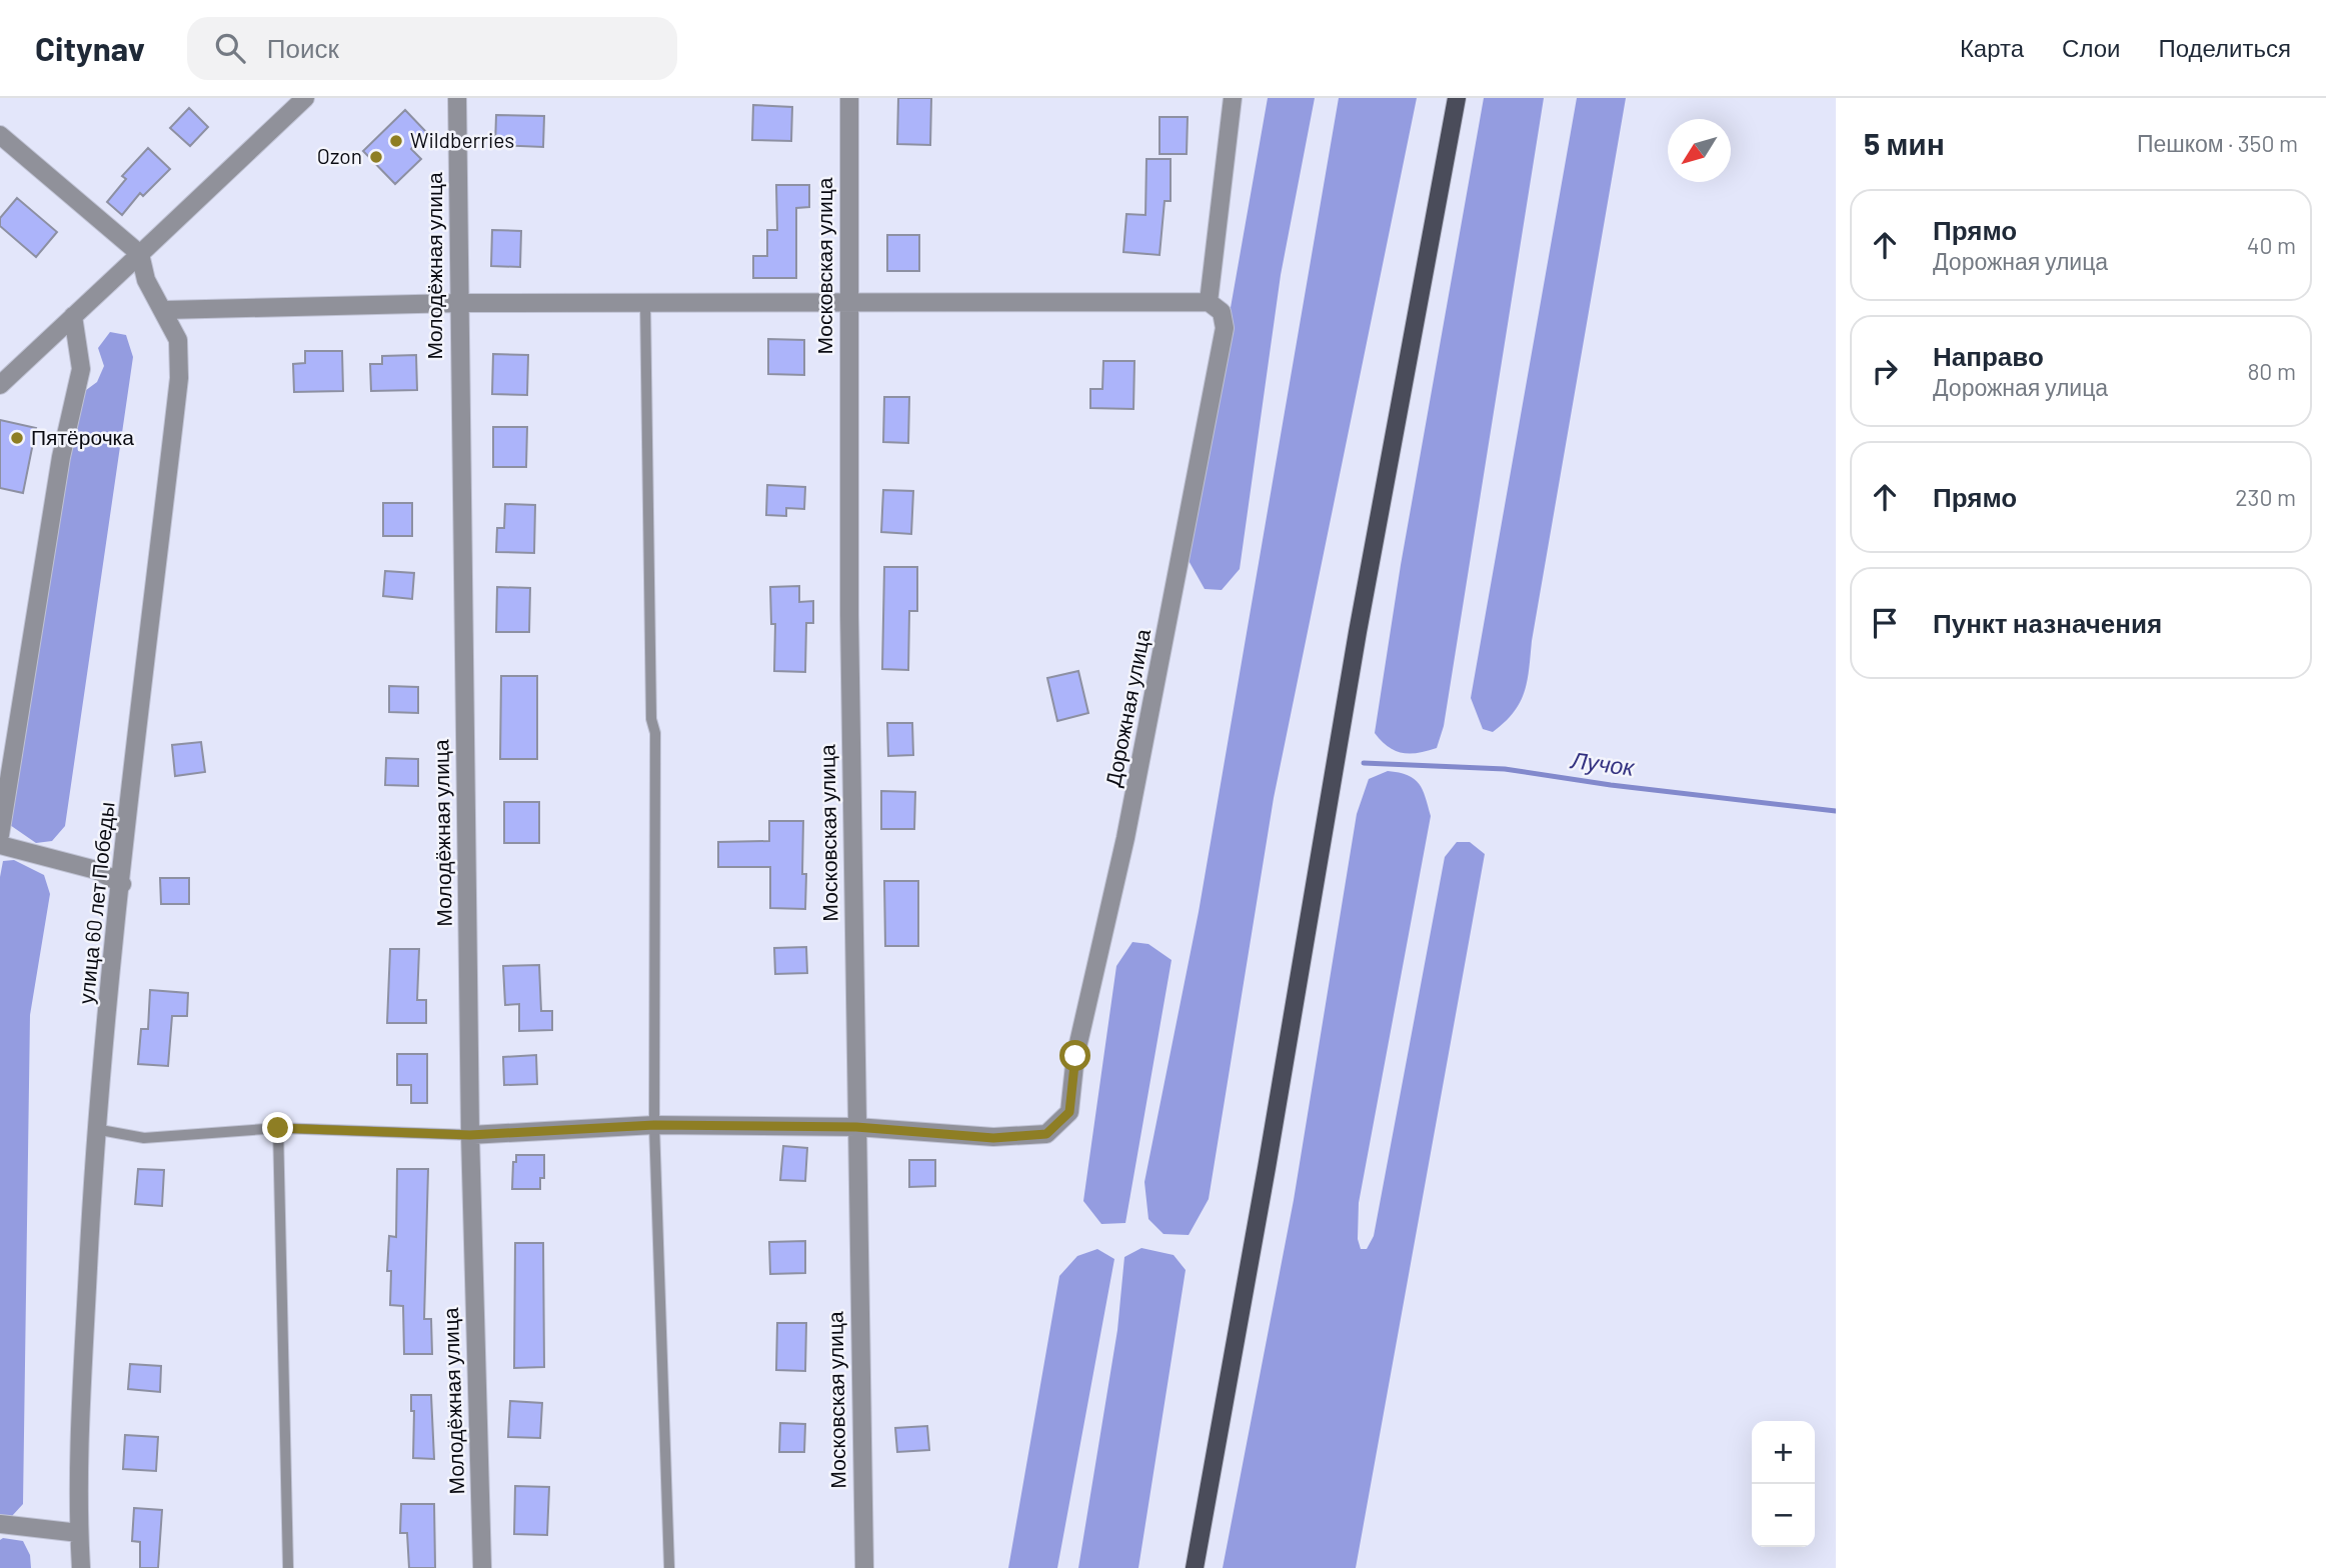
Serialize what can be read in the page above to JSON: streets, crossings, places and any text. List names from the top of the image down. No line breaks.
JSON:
{"streets":{"street":["Молодёжная улица","Московская улица","Дорожная улица","улица 60 лет Победы"]},"crossings":[["Молодёжная улица","Дорожная улица"],["Московская улица","Дорожная улица"]],"water":["Лучок"],"places":["Wildberries","Ozon","Пятёрочка"],"north":"bottom left","page":{"header":"Citynav","search":"Поиск","nav":["Карта","Слои","Поделиться"],"heading":["5 мин","Пешком · 350 m"],"list":[["Прямо","Дорожная улица","40 m"],["Направо","Дорожная улица","80 m"],["Прямо","230 m"],"Пункт назначения"],"map_buttons":["+","−"]}}
